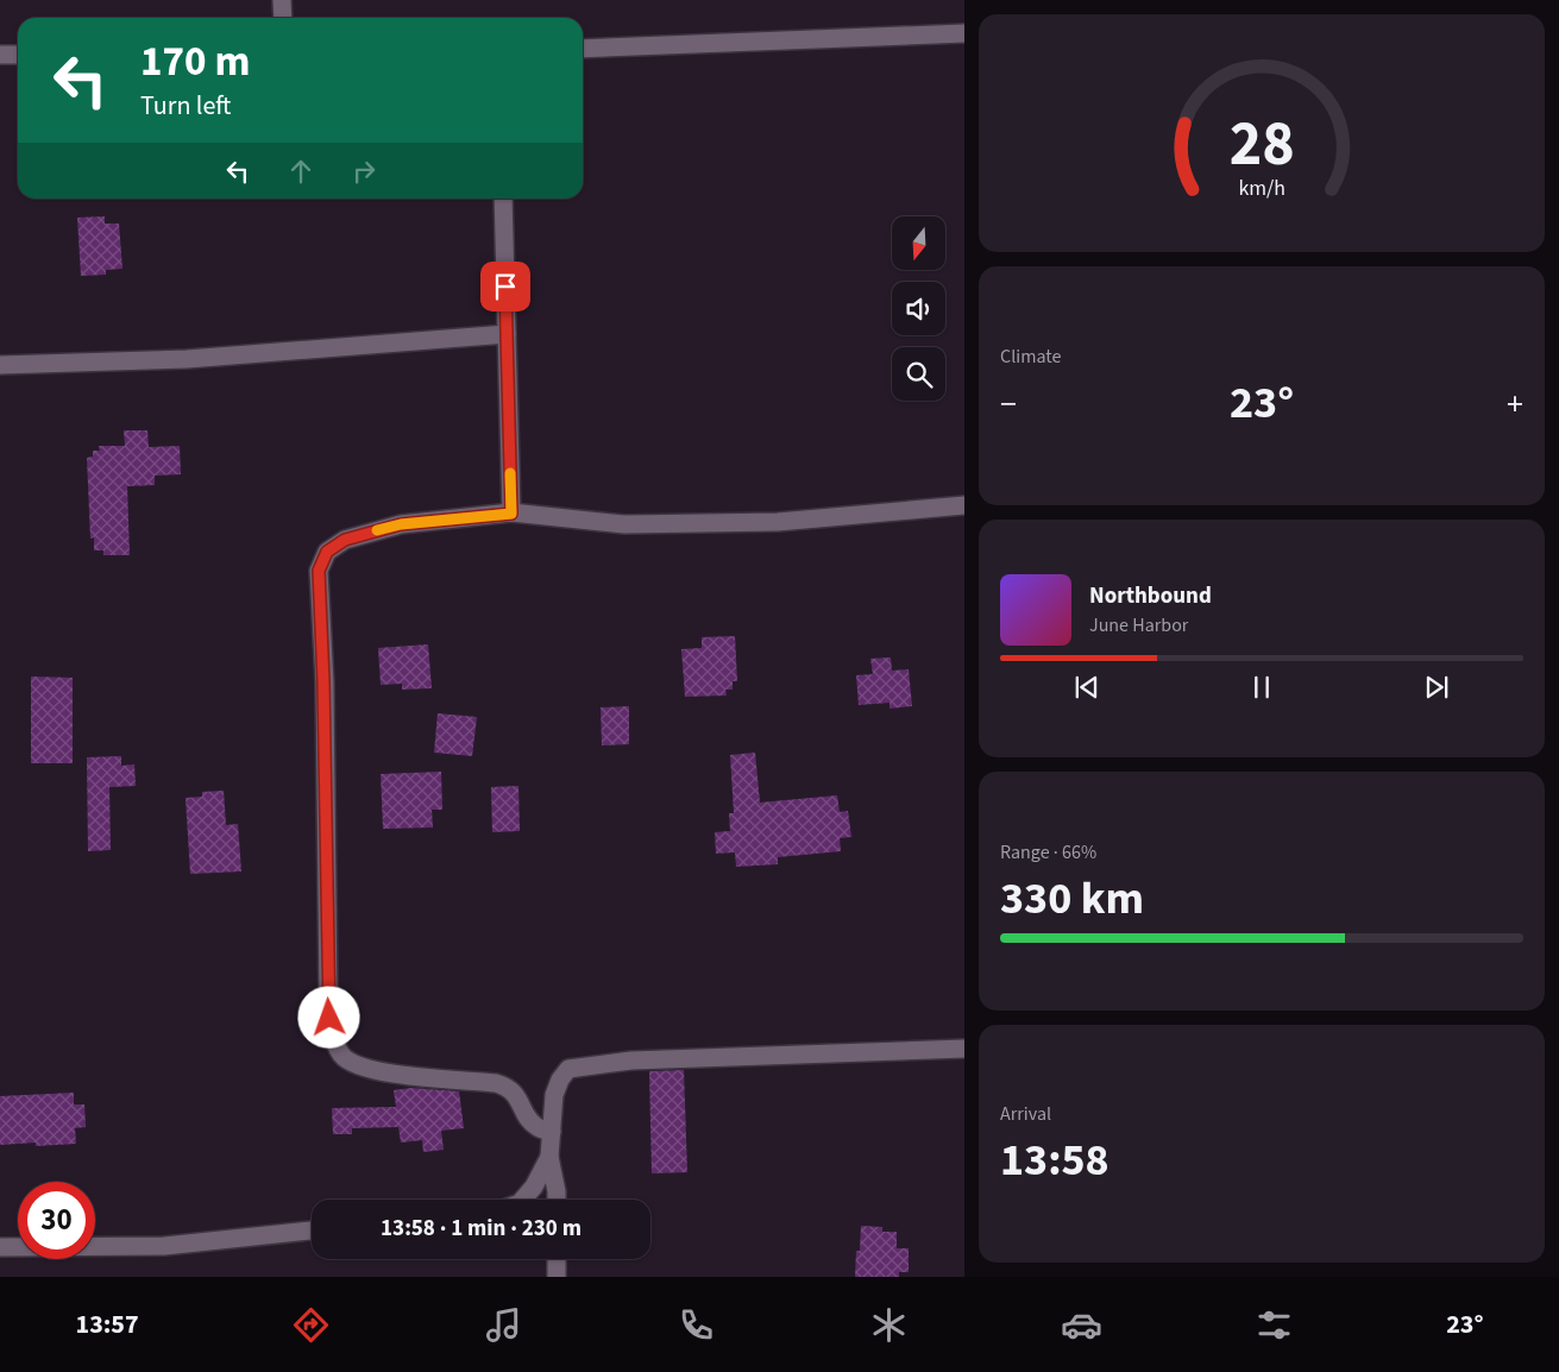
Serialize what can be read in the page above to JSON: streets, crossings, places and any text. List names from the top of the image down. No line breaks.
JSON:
{"north":"bottom","page":{"turn":["170 m","Turn left"],"tile":["Climate",["Range · 66%","330 km"],["Arrival","13:58"]],"heat":["−","23°","+"],"song":["Northbound","June Harbor"],"limit":"30","trip":"13:58 · 1 min · 230 m","tabs":["13:57","23°"],"gauge":["28","km/h"]}}
